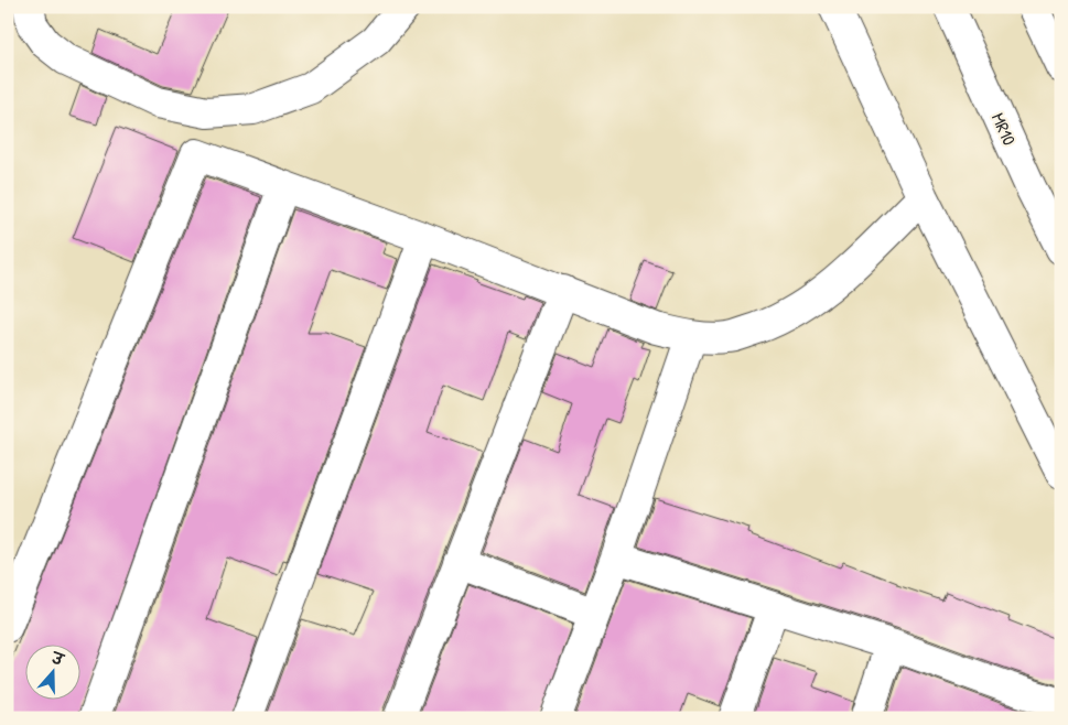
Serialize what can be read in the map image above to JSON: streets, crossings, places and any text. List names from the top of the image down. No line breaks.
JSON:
{"streets":{"street":["MR10"]},"north":"top"}
